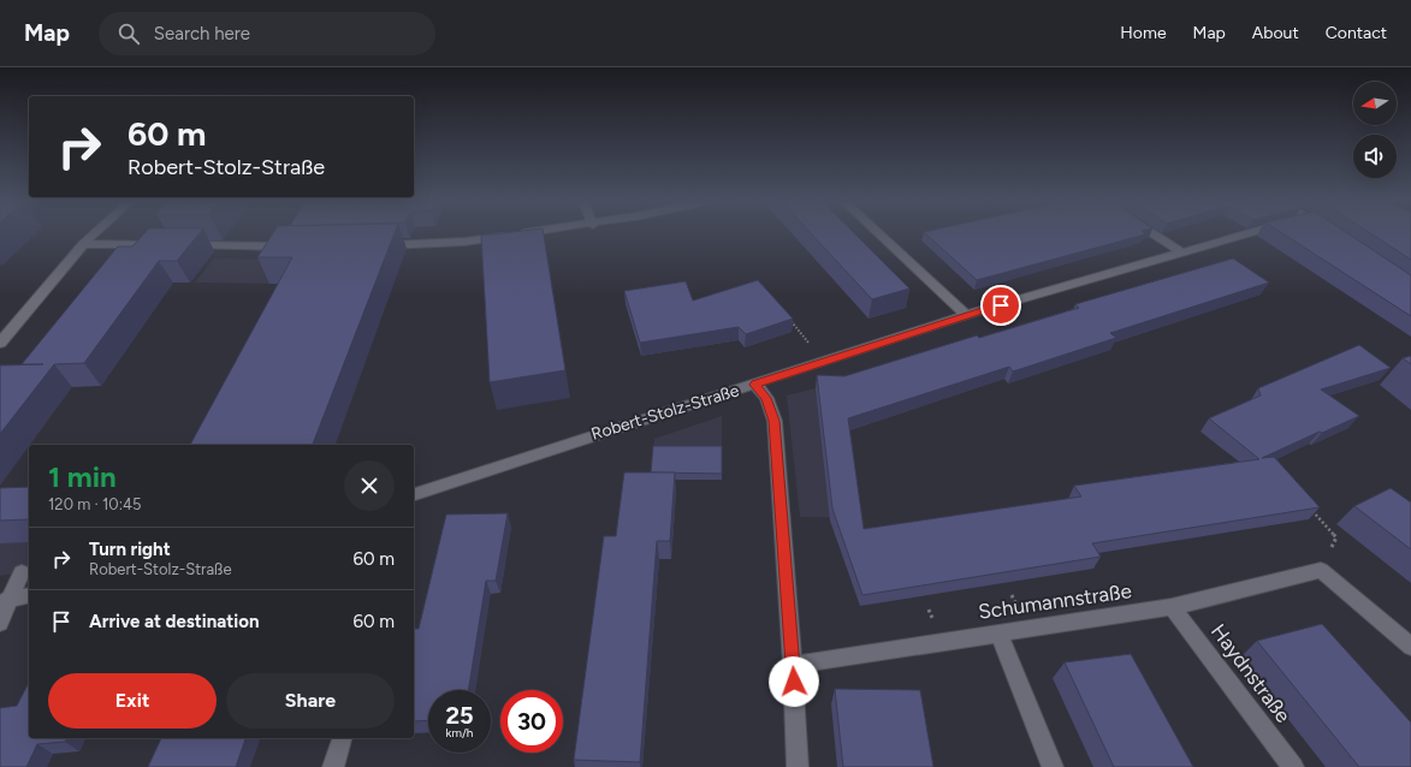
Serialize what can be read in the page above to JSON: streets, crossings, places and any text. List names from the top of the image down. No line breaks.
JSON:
{"streets":{"street":["Robert-Stolz-Straße","Schumannstraße","Haydnstraße"]},"crossings":[["Schumannstraße","Haydnstraße"]],"north":"left","page":{"header":"Map","search":"Search here","nav":["Home","Map","About","Contact"],"turn":["60 m","Robert-Stolz-Straße"],"heading":["1 min","120 m · 10:45"],"list":[{"name":"Turn right","note":"Robert-Stolz-Straße","value":"60 m"},{"name":"Arrive at destination","value":"60 m"}],"buttons":["Exit","Share"],"speed":"25 km/h","limit":"30"}}
